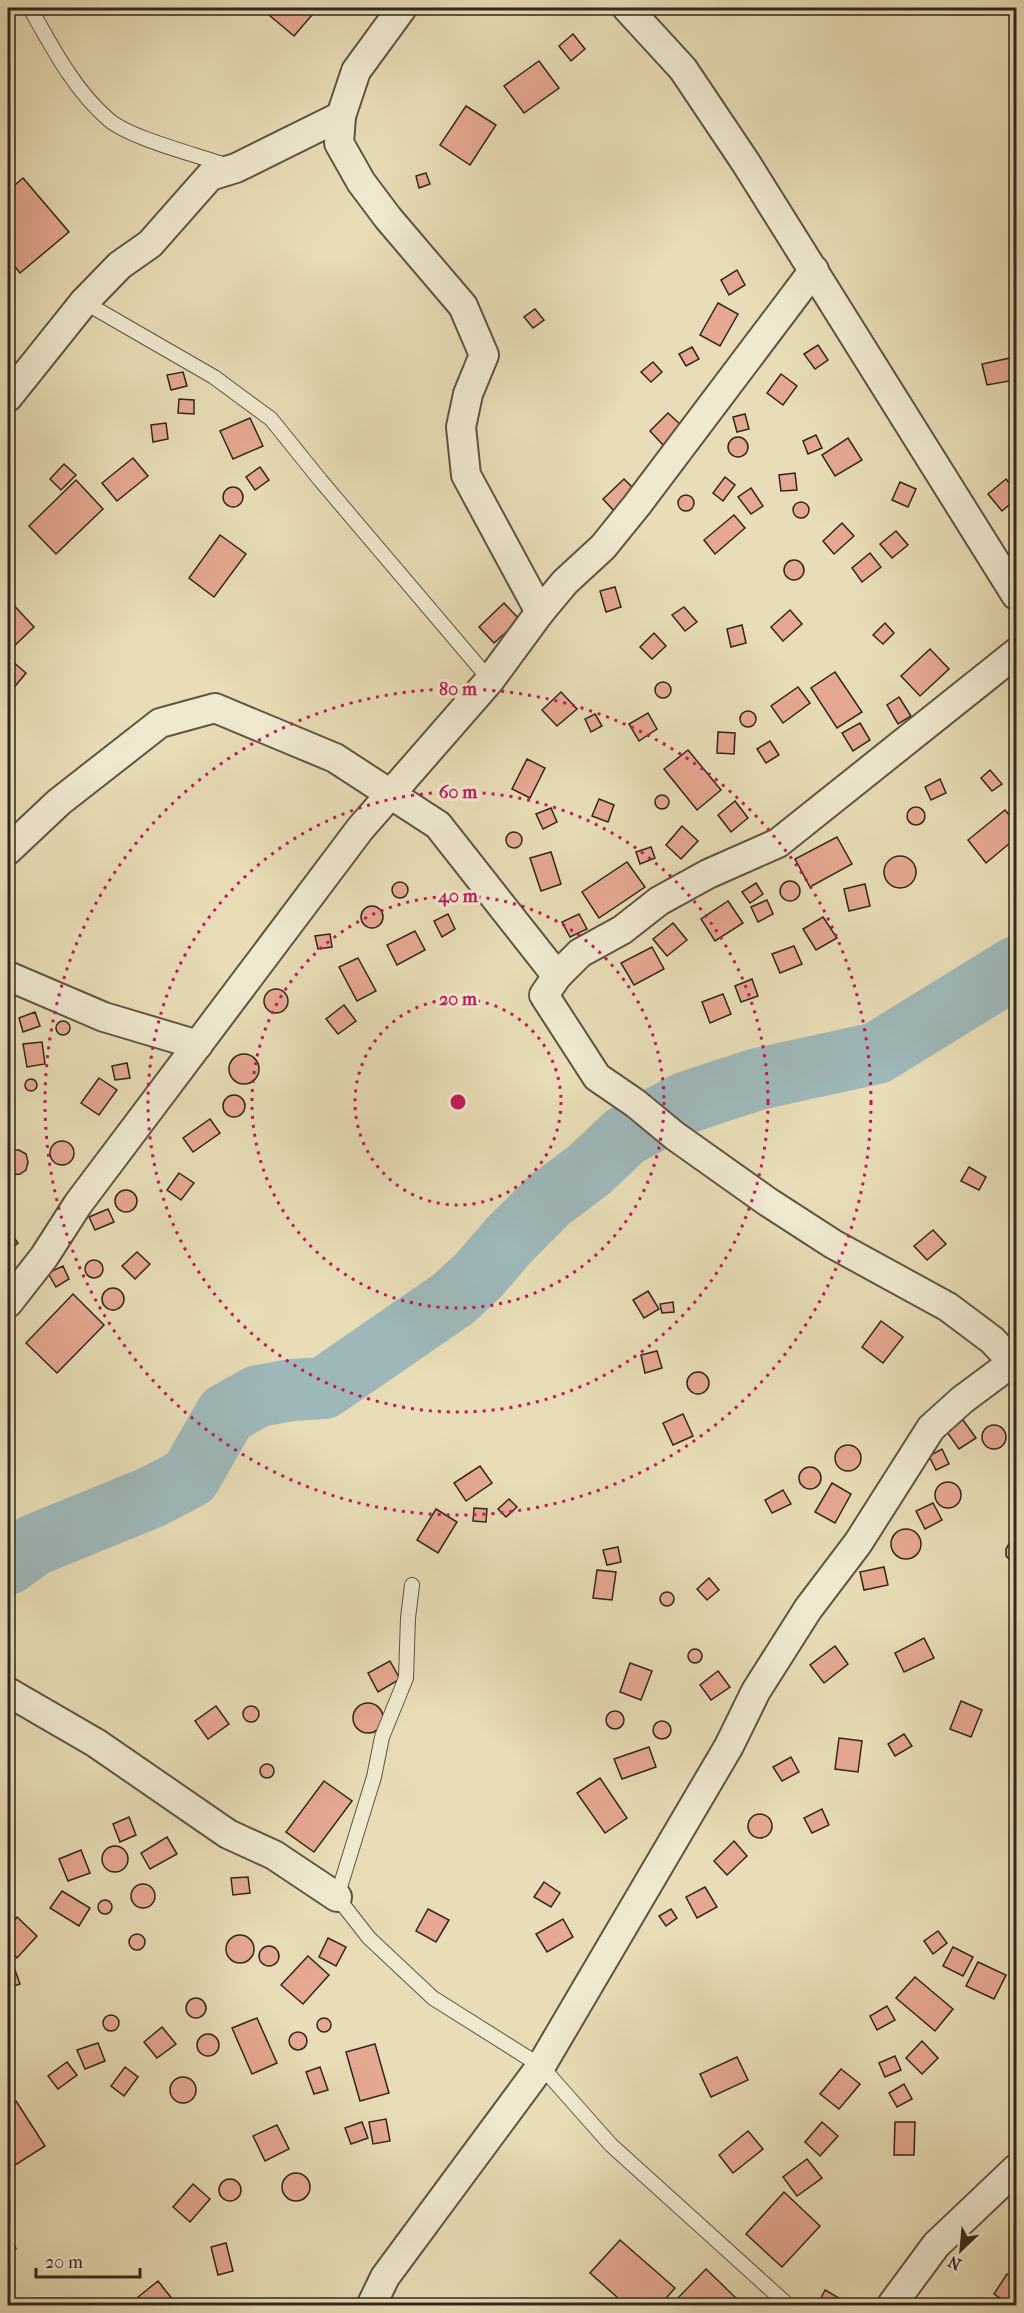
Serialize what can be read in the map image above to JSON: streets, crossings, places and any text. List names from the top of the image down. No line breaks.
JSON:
{"scale_bar":"20 m","north":"bottom left","rings":["80 m","60 m","40 m","20 m"]}
